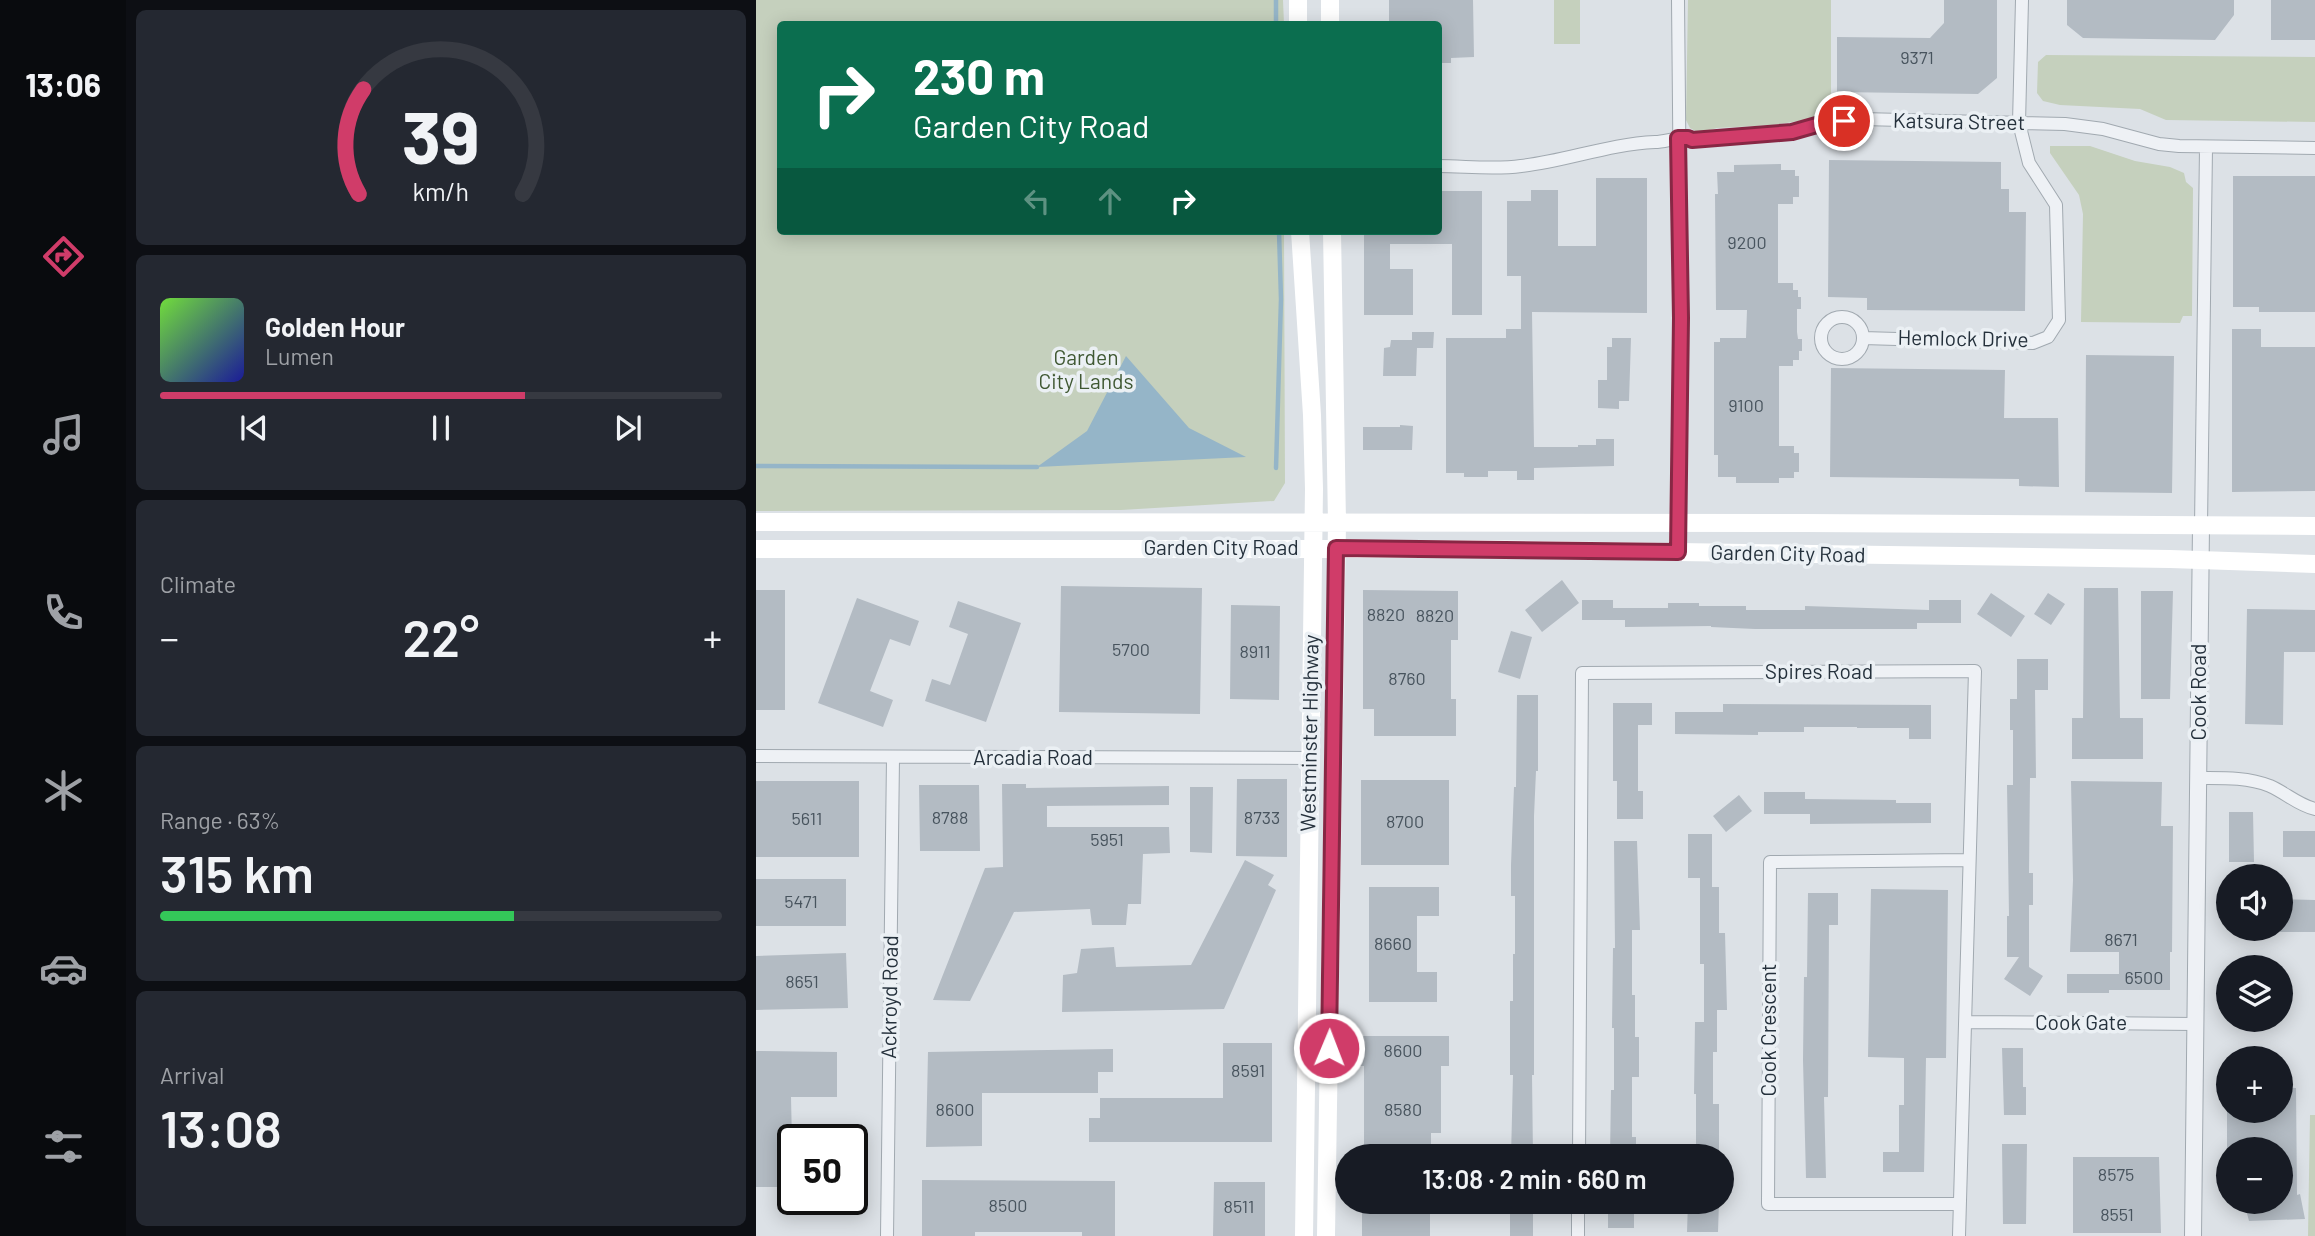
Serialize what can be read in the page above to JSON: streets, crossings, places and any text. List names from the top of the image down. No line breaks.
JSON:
{"streets":{"main road":["Garden City Road","Westminster Highway"],"street":["Katsura Street","Hemlock Drive","Spires Road","Cook Road","Arcadia Road","Ackroyd Road","Cook Gate","Cook Crescent"]},"crossings":[["Katsura Street","Hemlock Drive"],["Katsura Street","Cook Road"],["Garden City Road","Cook Road"],["Garden City Road","Westminster Highway"],["Spires Road","Cook Gate"],["Spires Road","Cook Crescent"],["Cook Road","Cook Gate"],["Westminster Highway","Arcadia Road"],["Arcadia Road","Ackroyd Road"]],"parks":["Garden City Lands"],"house_numbers":["9371","9200","9100","8820","8820","5700","8911","8760","8788","8733","5611","8700","5951","5471","8671","8660","6500","8651","8600","8591","8600","8580","8575","8500","8511","8551"],"page":{"tabs":"13:06","turn":["230 m","Garden City Road"],"song":["Golden Hour","Lumen"],"tile":["Climate",["Range · 63%","315 km"],["Arrival","13:08"]],"heat":["−","22°","+"],"map_buttons":["+","−"],"limit":"50","trip":"13:08 · 2 min · 660 m","gauge":["39","km/h"]}}
